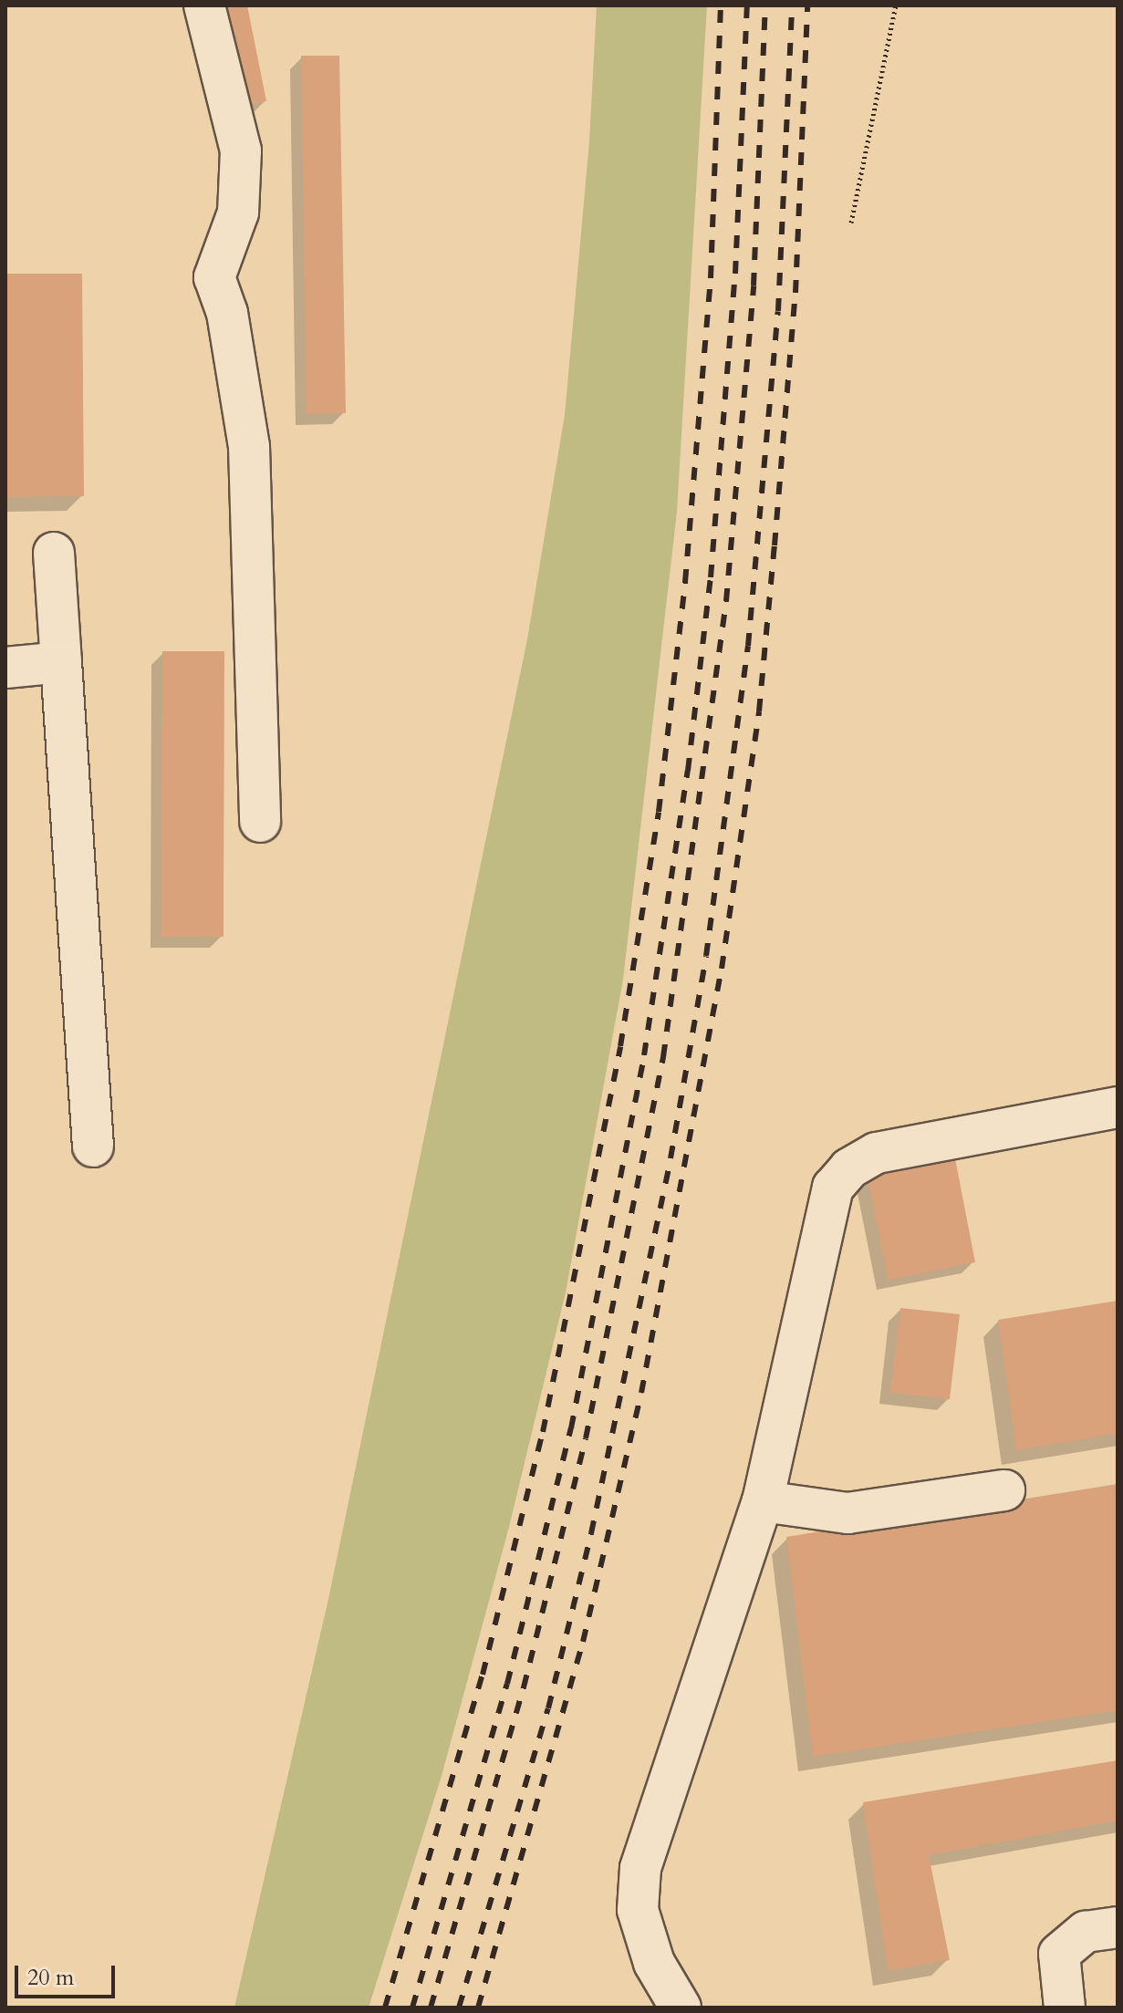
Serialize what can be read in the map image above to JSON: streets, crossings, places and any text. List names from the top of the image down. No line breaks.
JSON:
{"scale_bar":"20 m"}
